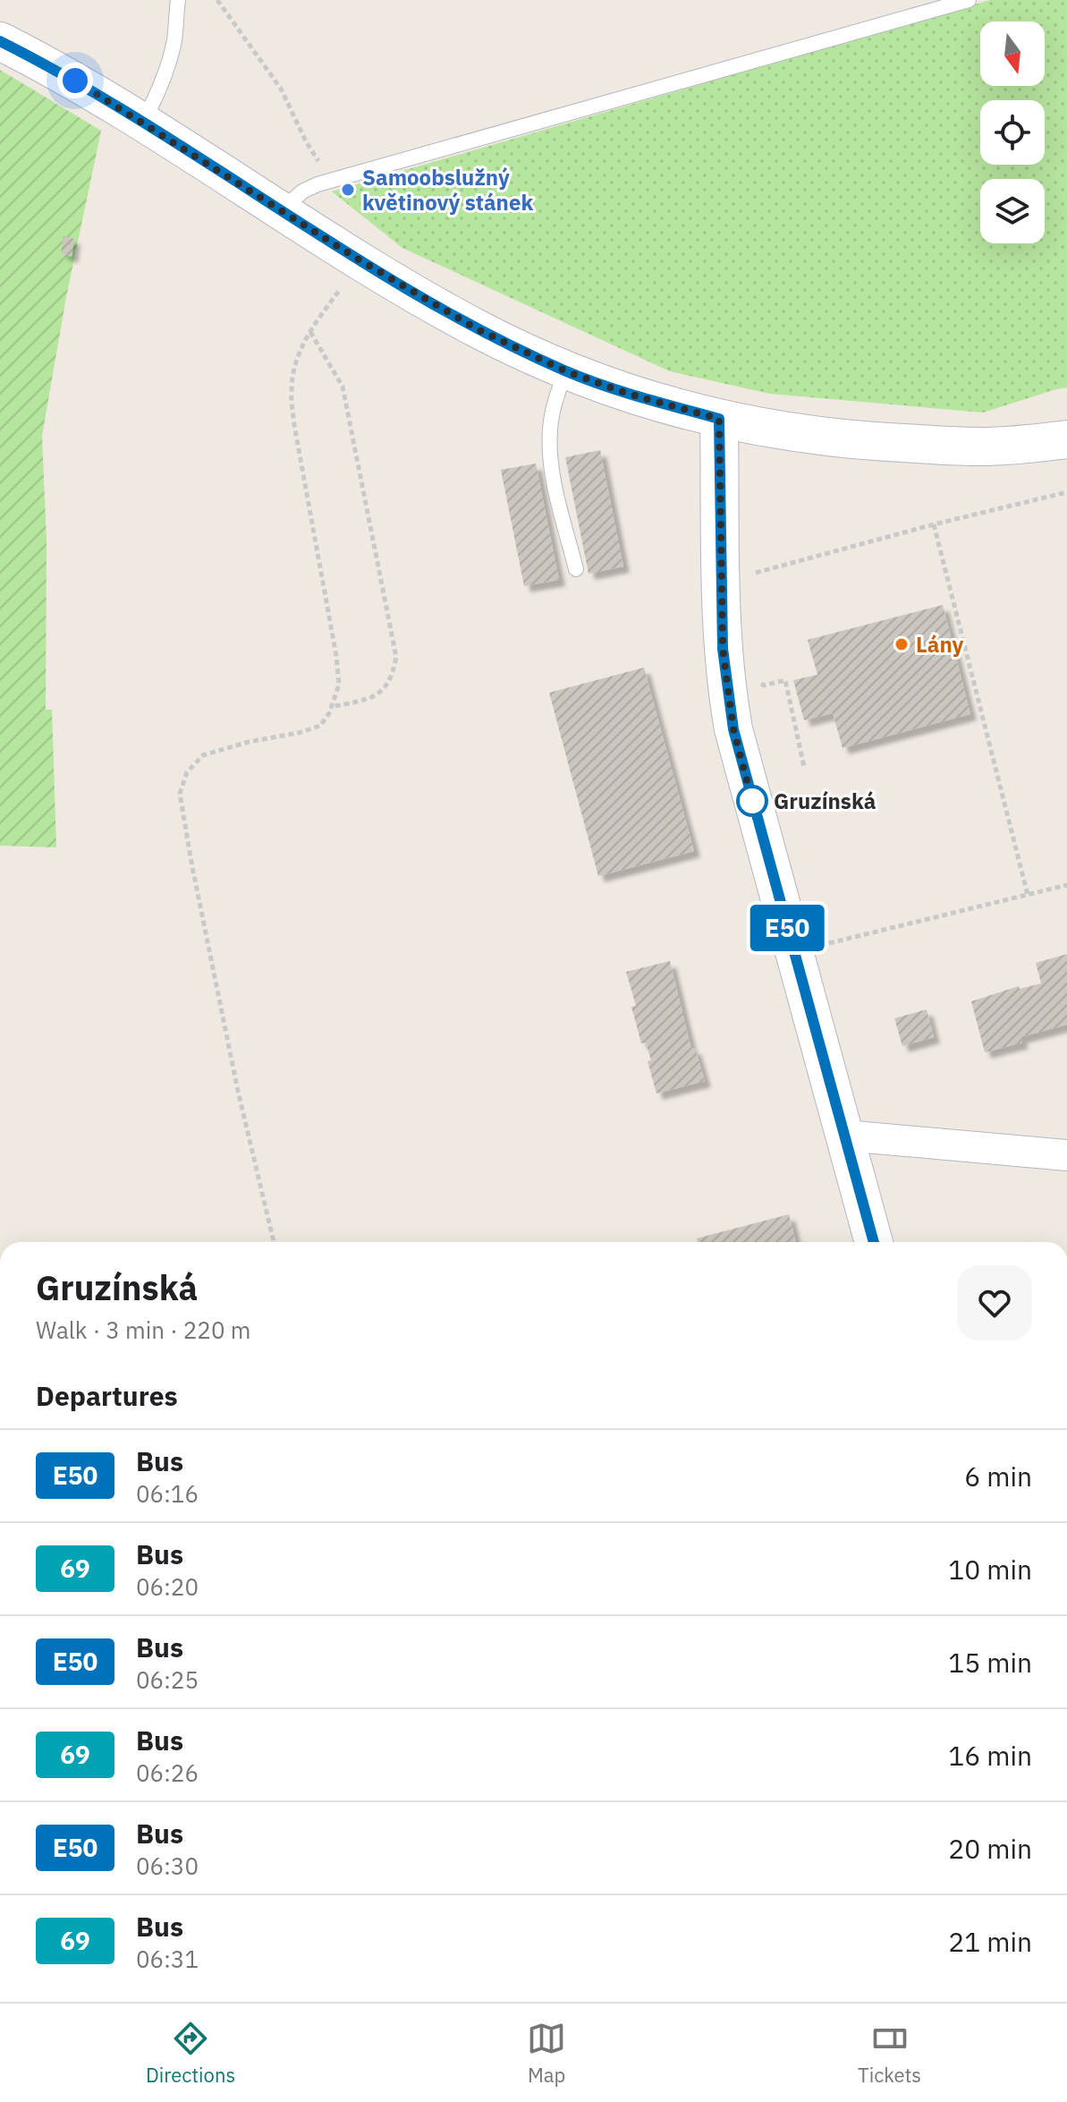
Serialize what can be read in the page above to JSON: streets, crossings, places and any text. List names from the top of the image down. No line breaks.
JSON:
{"places":["Samoobslužný květinový stánek","Lány","Gruzínská"],"lines":["bus line E50"],"north":"bottom","page":{"on_map":"E50","heading":[["Gruzínská","Walk · 3 min · 220 m"],"Departures"],"list":[{"mark":"E50","name":"Bus","note":"06:16","value":"6 min"},{"mark":"69","name":"Bus","note":"06:20","value":"10 min"},{"mark":"E50","name":"Bus","note":"06:25","value":"15 min"},{"mark":"69","name":"Bus","note":"06:26","value":"16 min"},{"mark":"E50","name":"Bus","note":"06:30","value":"20 min"},{"mark":"69","name":"Bus","note":"06:31","value":"21 min"}],"tabs":["Directions","Map","Tickets"]}}
